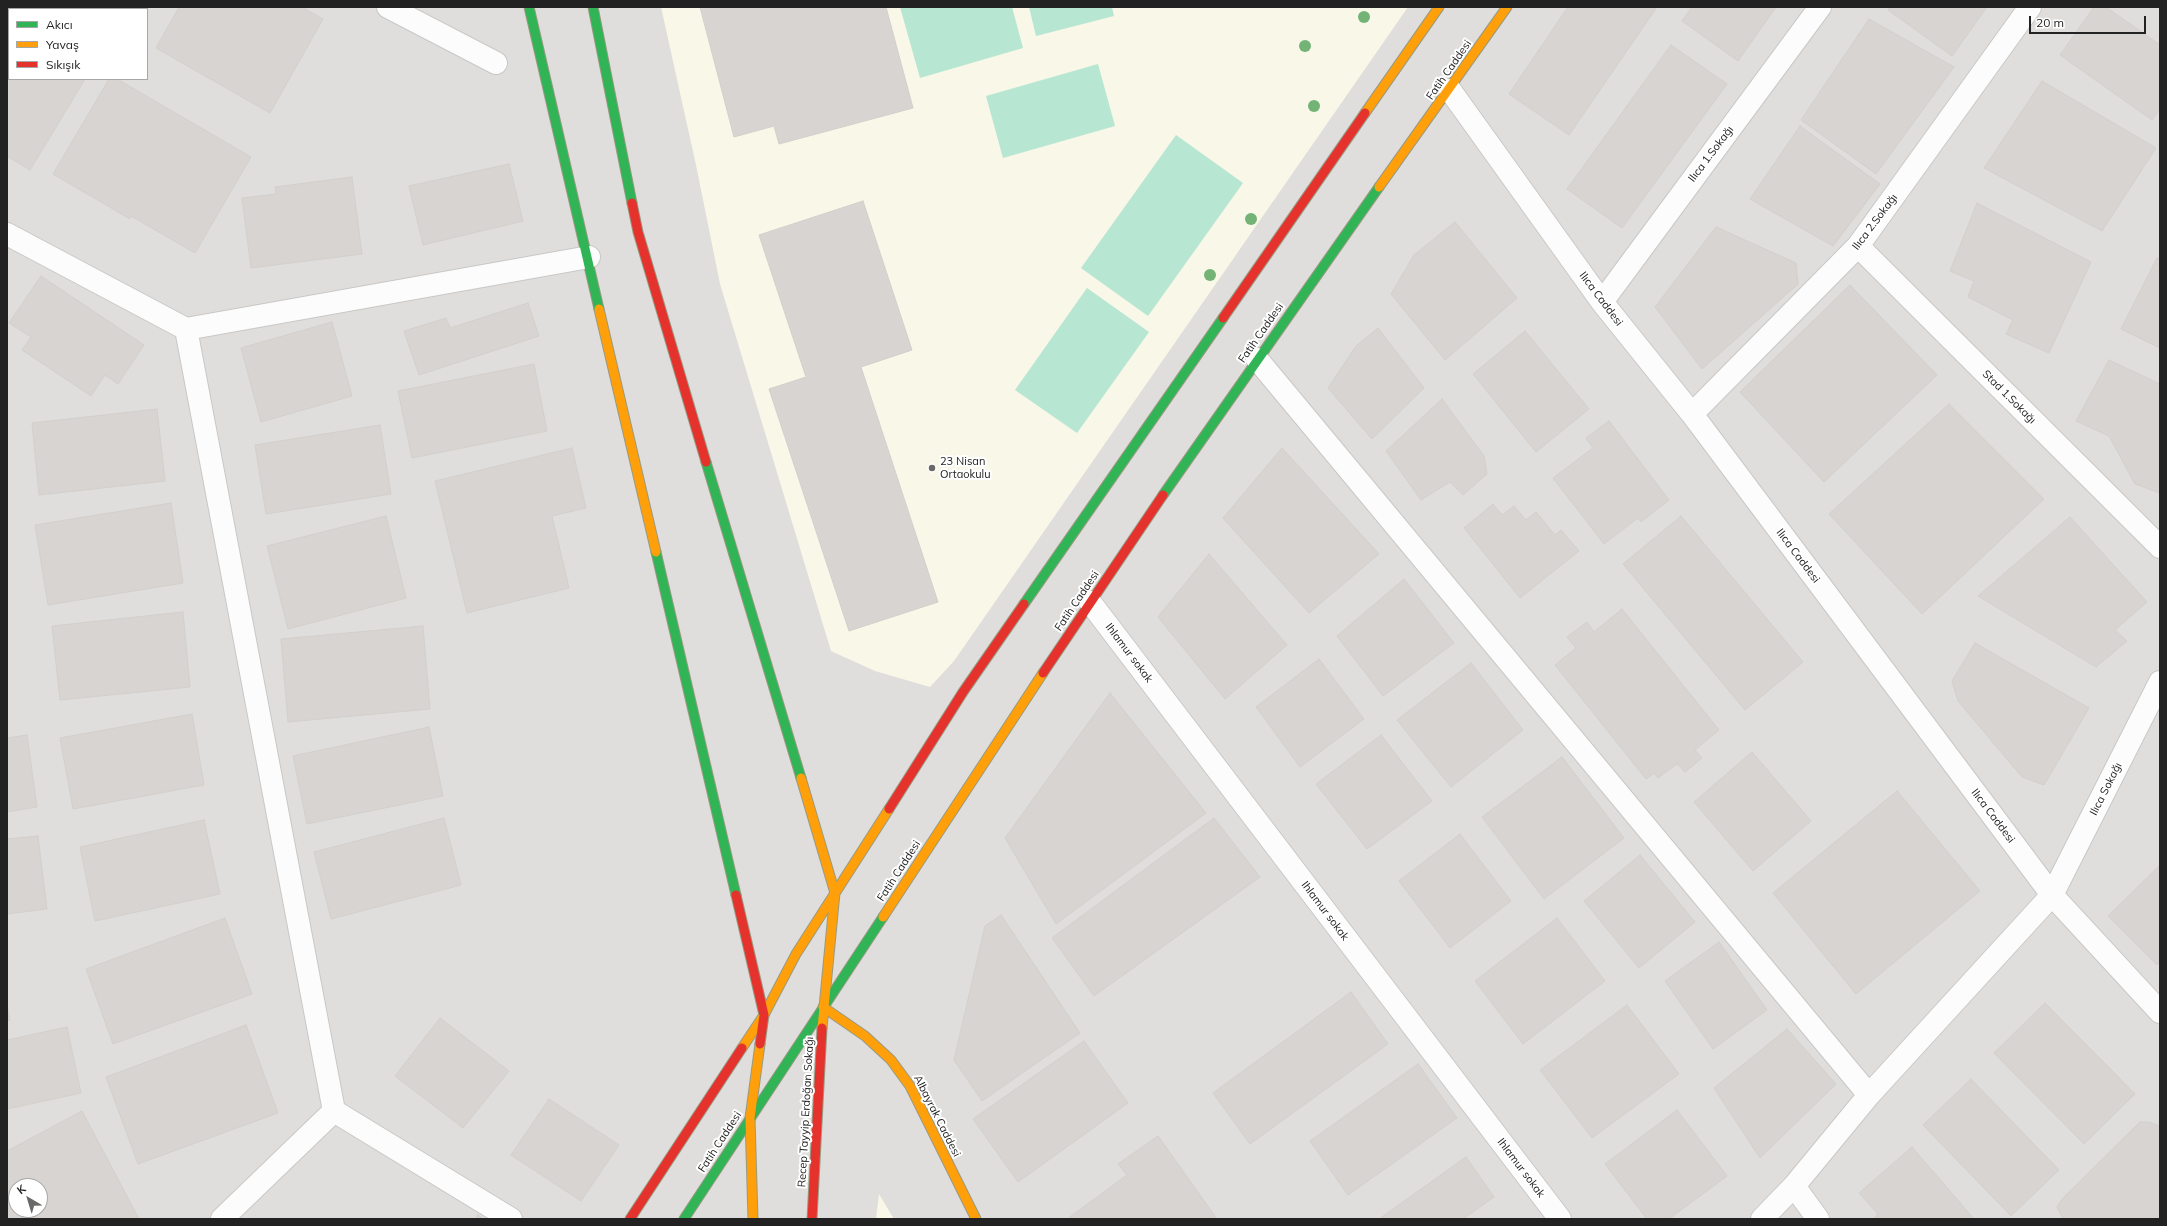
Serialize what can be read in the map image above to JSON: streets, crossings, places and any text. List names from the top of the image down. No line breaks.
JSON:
{"streets":{"main road":["Fatih Caddesi","Recep Tayyip Erdoğan Sokağı","Albayrak Caddesi"],"street":["Ilıca 1.Sokağı","Ilıca 2.Sokağı","Ilıca Caddesi","Stad 1.Sokağı","Ihlamur sokak","Ilıca Sokağı"]},"crossings":[["Fatih Caddesi","Ilıca Caddesi"],["Fatih Caddesi","Ihlamur sokak"],["Fatih Caddesi","Recep Tayyip Erdoğan Sokağı"],["Fatih Caddesi","Albayrak Caddesi"],["Ilıca 1.Sokağı","Ilıca Caddesi"],["Ilıca 2.Sokağı","Ilıca Caddesi"],["Ilıca 2.Sokağı","Stad 1.Sokağı"],["Ilıca Caddesi","Ilıca Sokağı"],["Recep Tayyip Erdoğan Sokağı","Albayrak Caddesi"]],"places":["23 Nisan Ortaokulu"],"legend":["Akıcı","Yavaş","Sıkışık"],"scale_bar":"20 m","north":"top left"}
